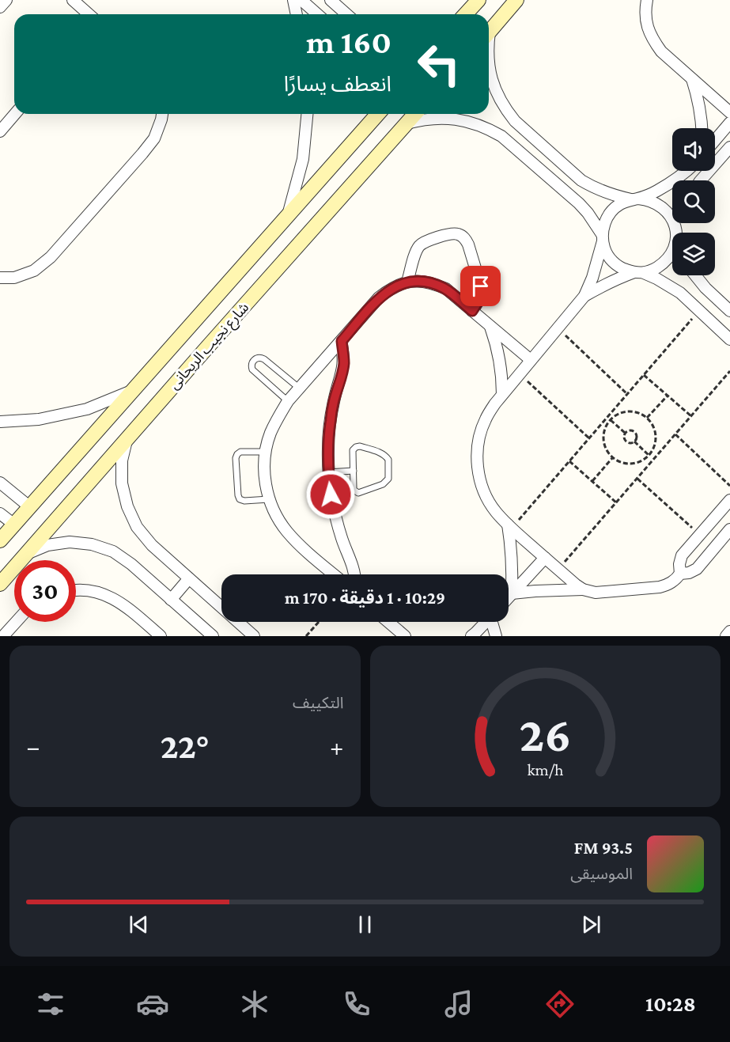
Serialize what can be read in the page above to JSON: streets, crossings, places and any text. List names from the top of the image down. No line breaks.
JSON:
{"streets":{"street":["شارع نجيب الريحانى"]},"page":{"turn":["160 m","انعطف يسارًا"],"limit":"30","trip":"10:29 · 1 دقيقة · 170 m","tile":"التكييف","heat":["−","22°","+"],"song":["93.5 FM","الموسيقى"],"tabs":"10:28","gauge":["26","km/h"]}}
